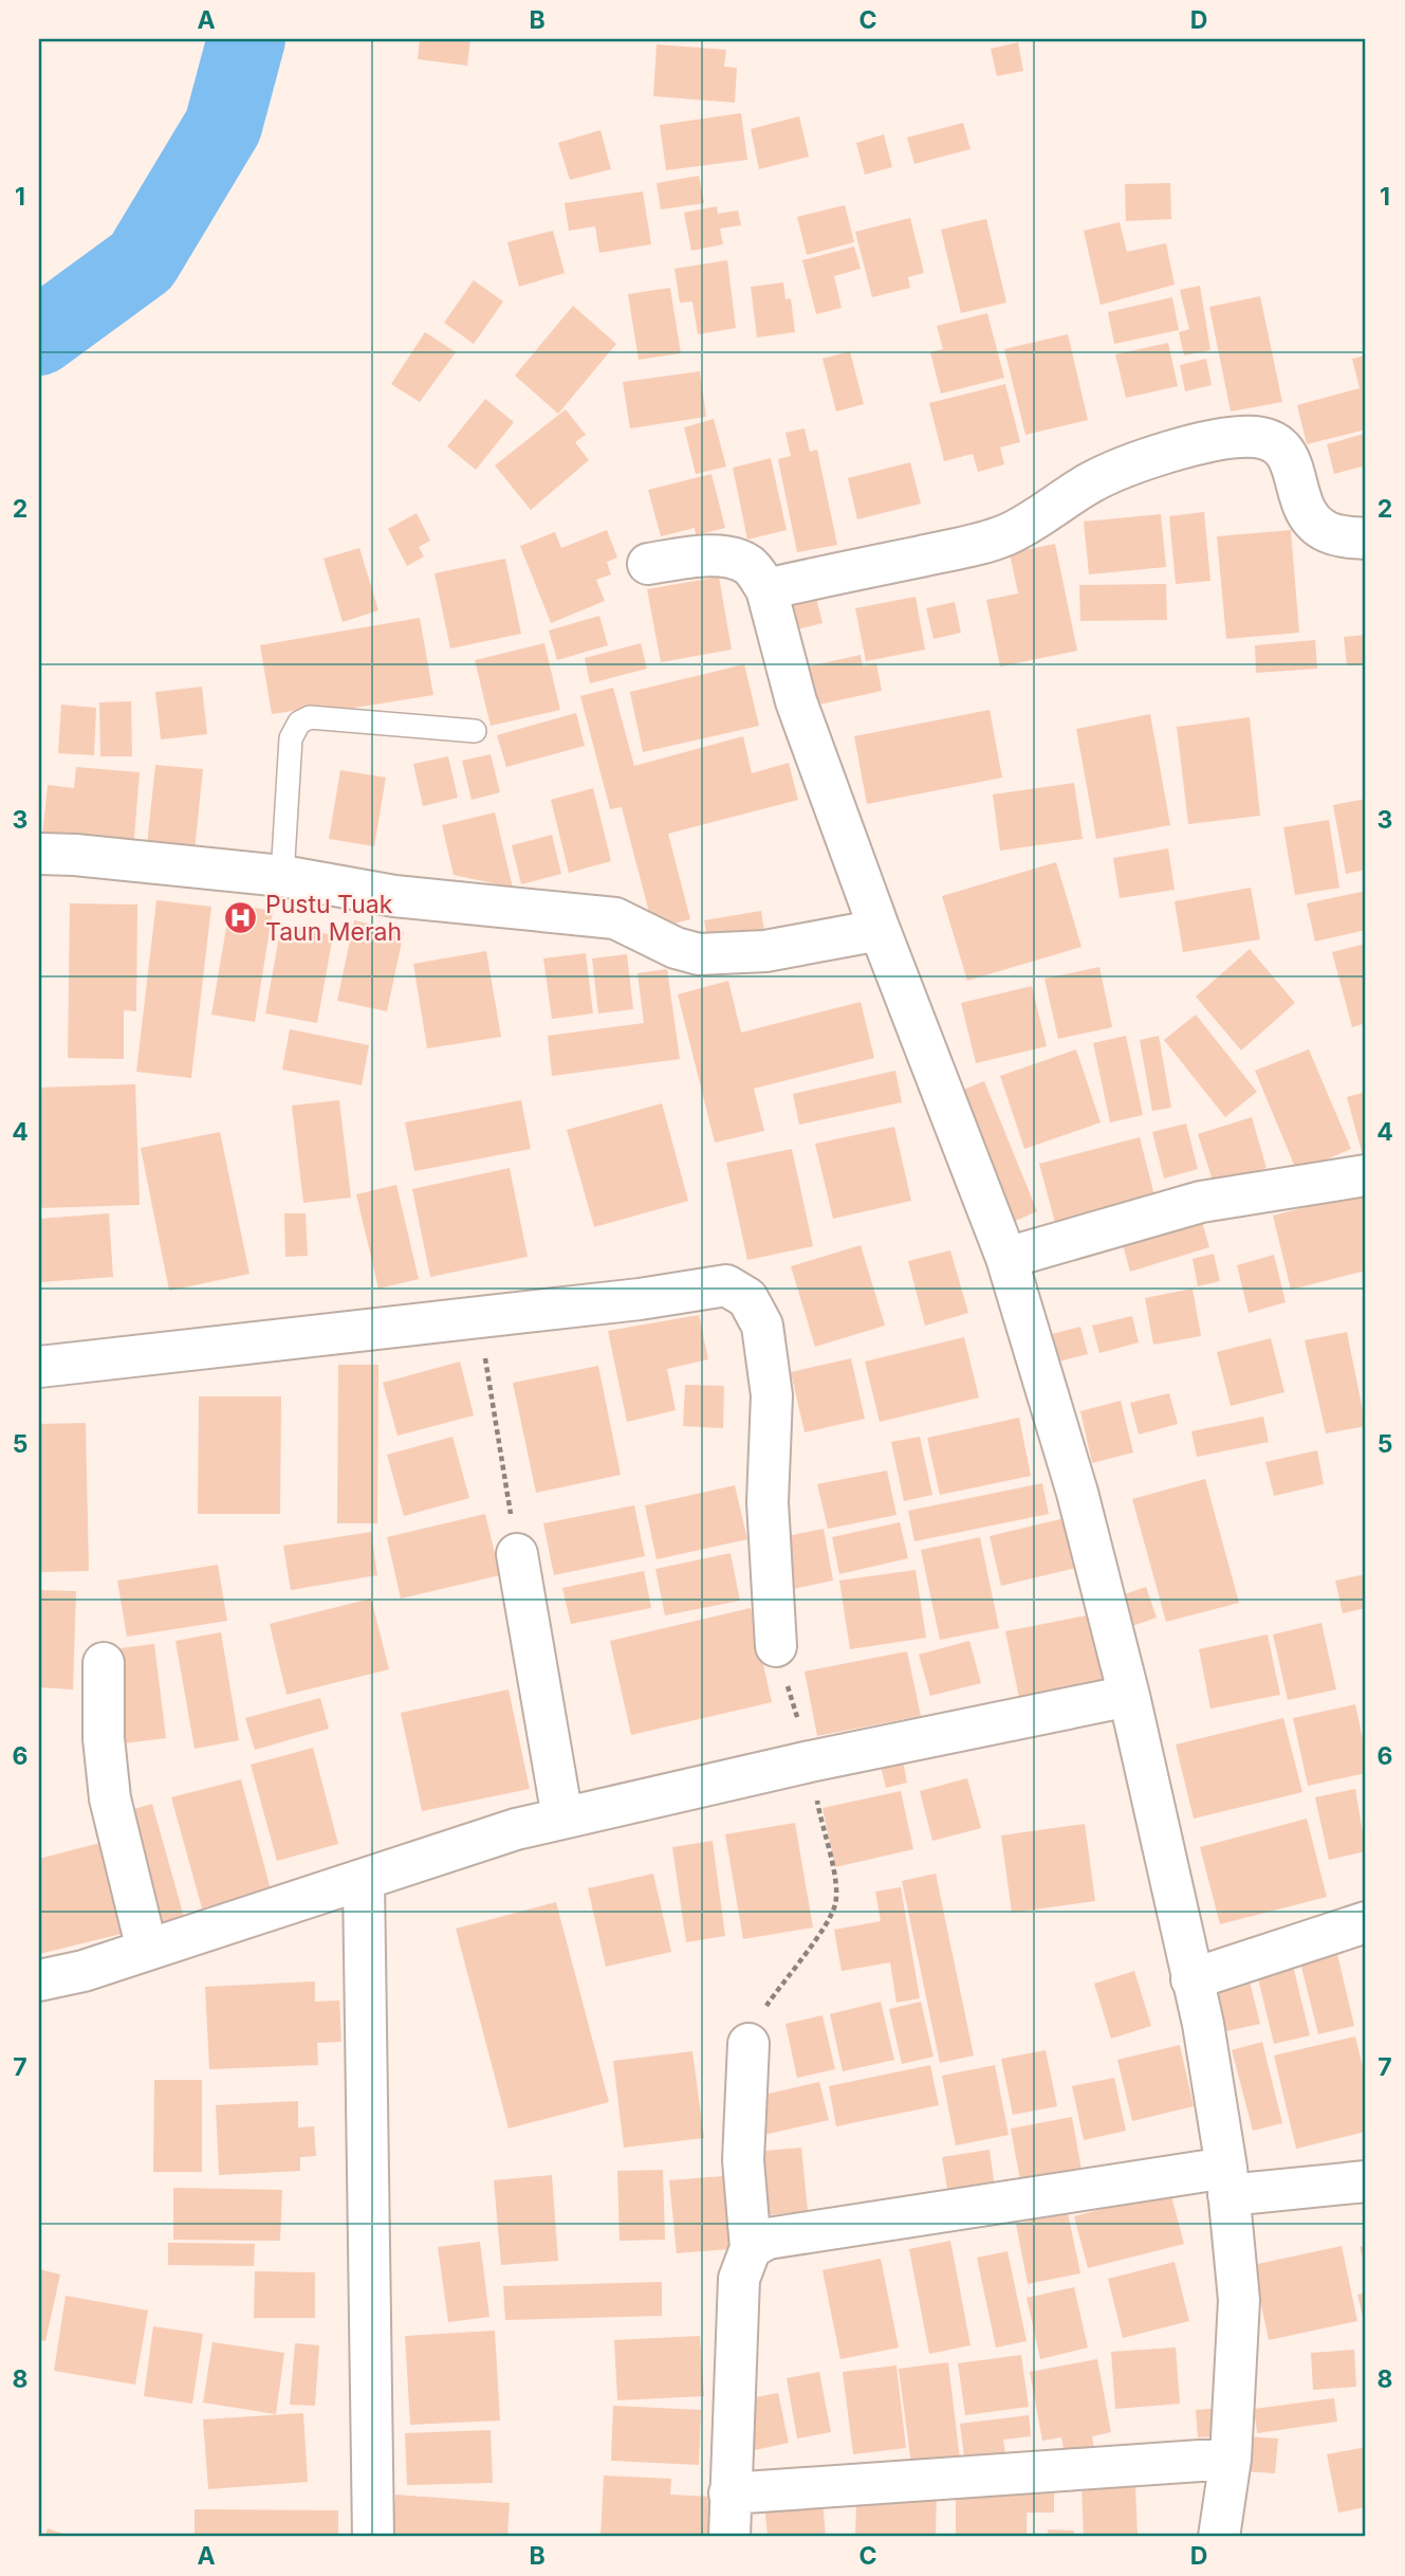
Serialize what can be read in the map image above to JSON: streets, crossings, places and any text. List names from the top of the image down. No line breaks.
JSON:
{"places":{"hospital":["Pustu Tuak Taun Merah"]},"grid":{"columns":["A","B","C","D"],"rows":["1","2","3","4","5","6","7","8"]}}
